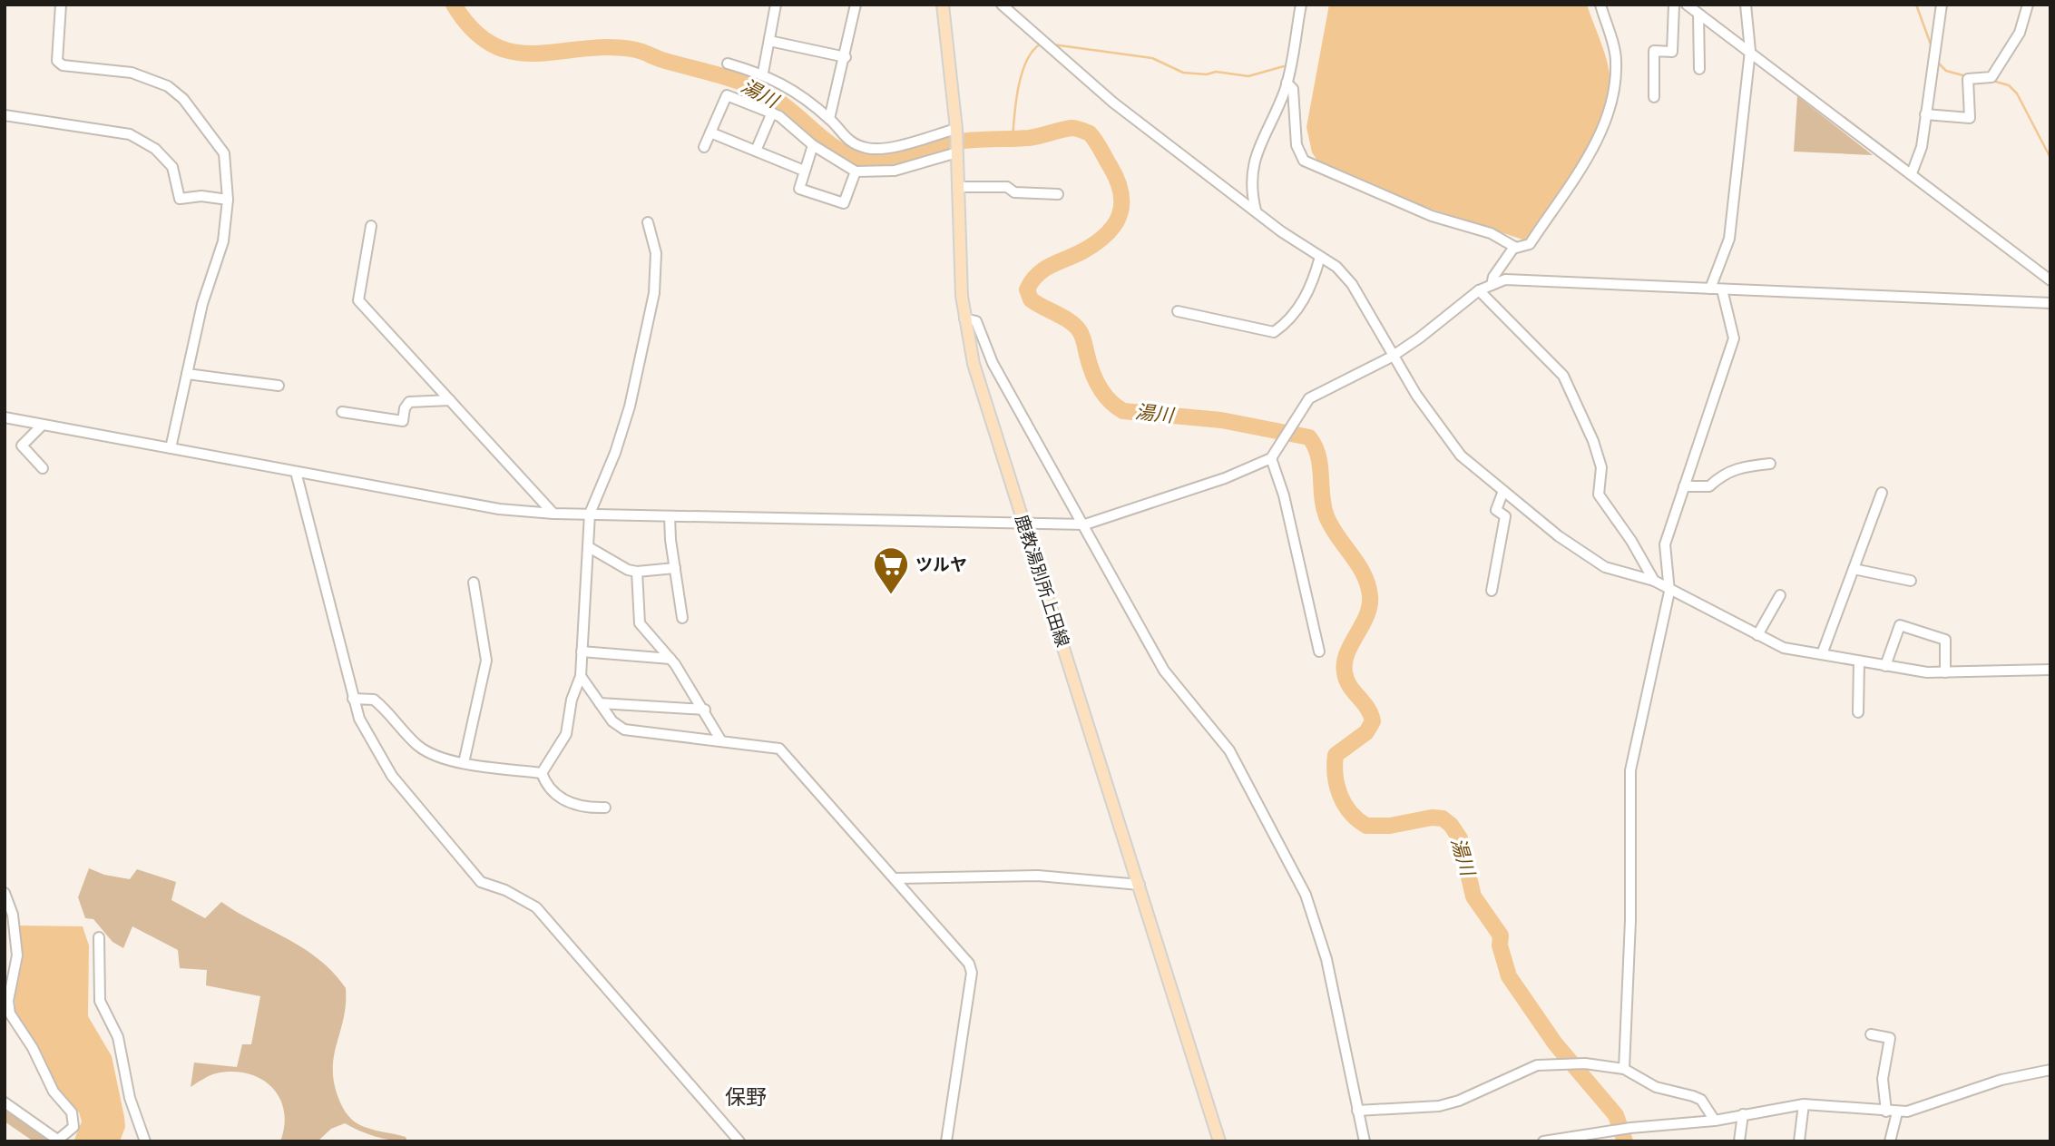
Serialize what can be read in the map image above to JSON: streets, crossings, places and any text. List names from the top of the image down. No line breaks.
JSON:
{"streets":{"main road":["鹿教湯別所上田線"]},"districts":["保野"],"water":["湯川"],"places":{"supermarket":["ツルヤ"]}}
